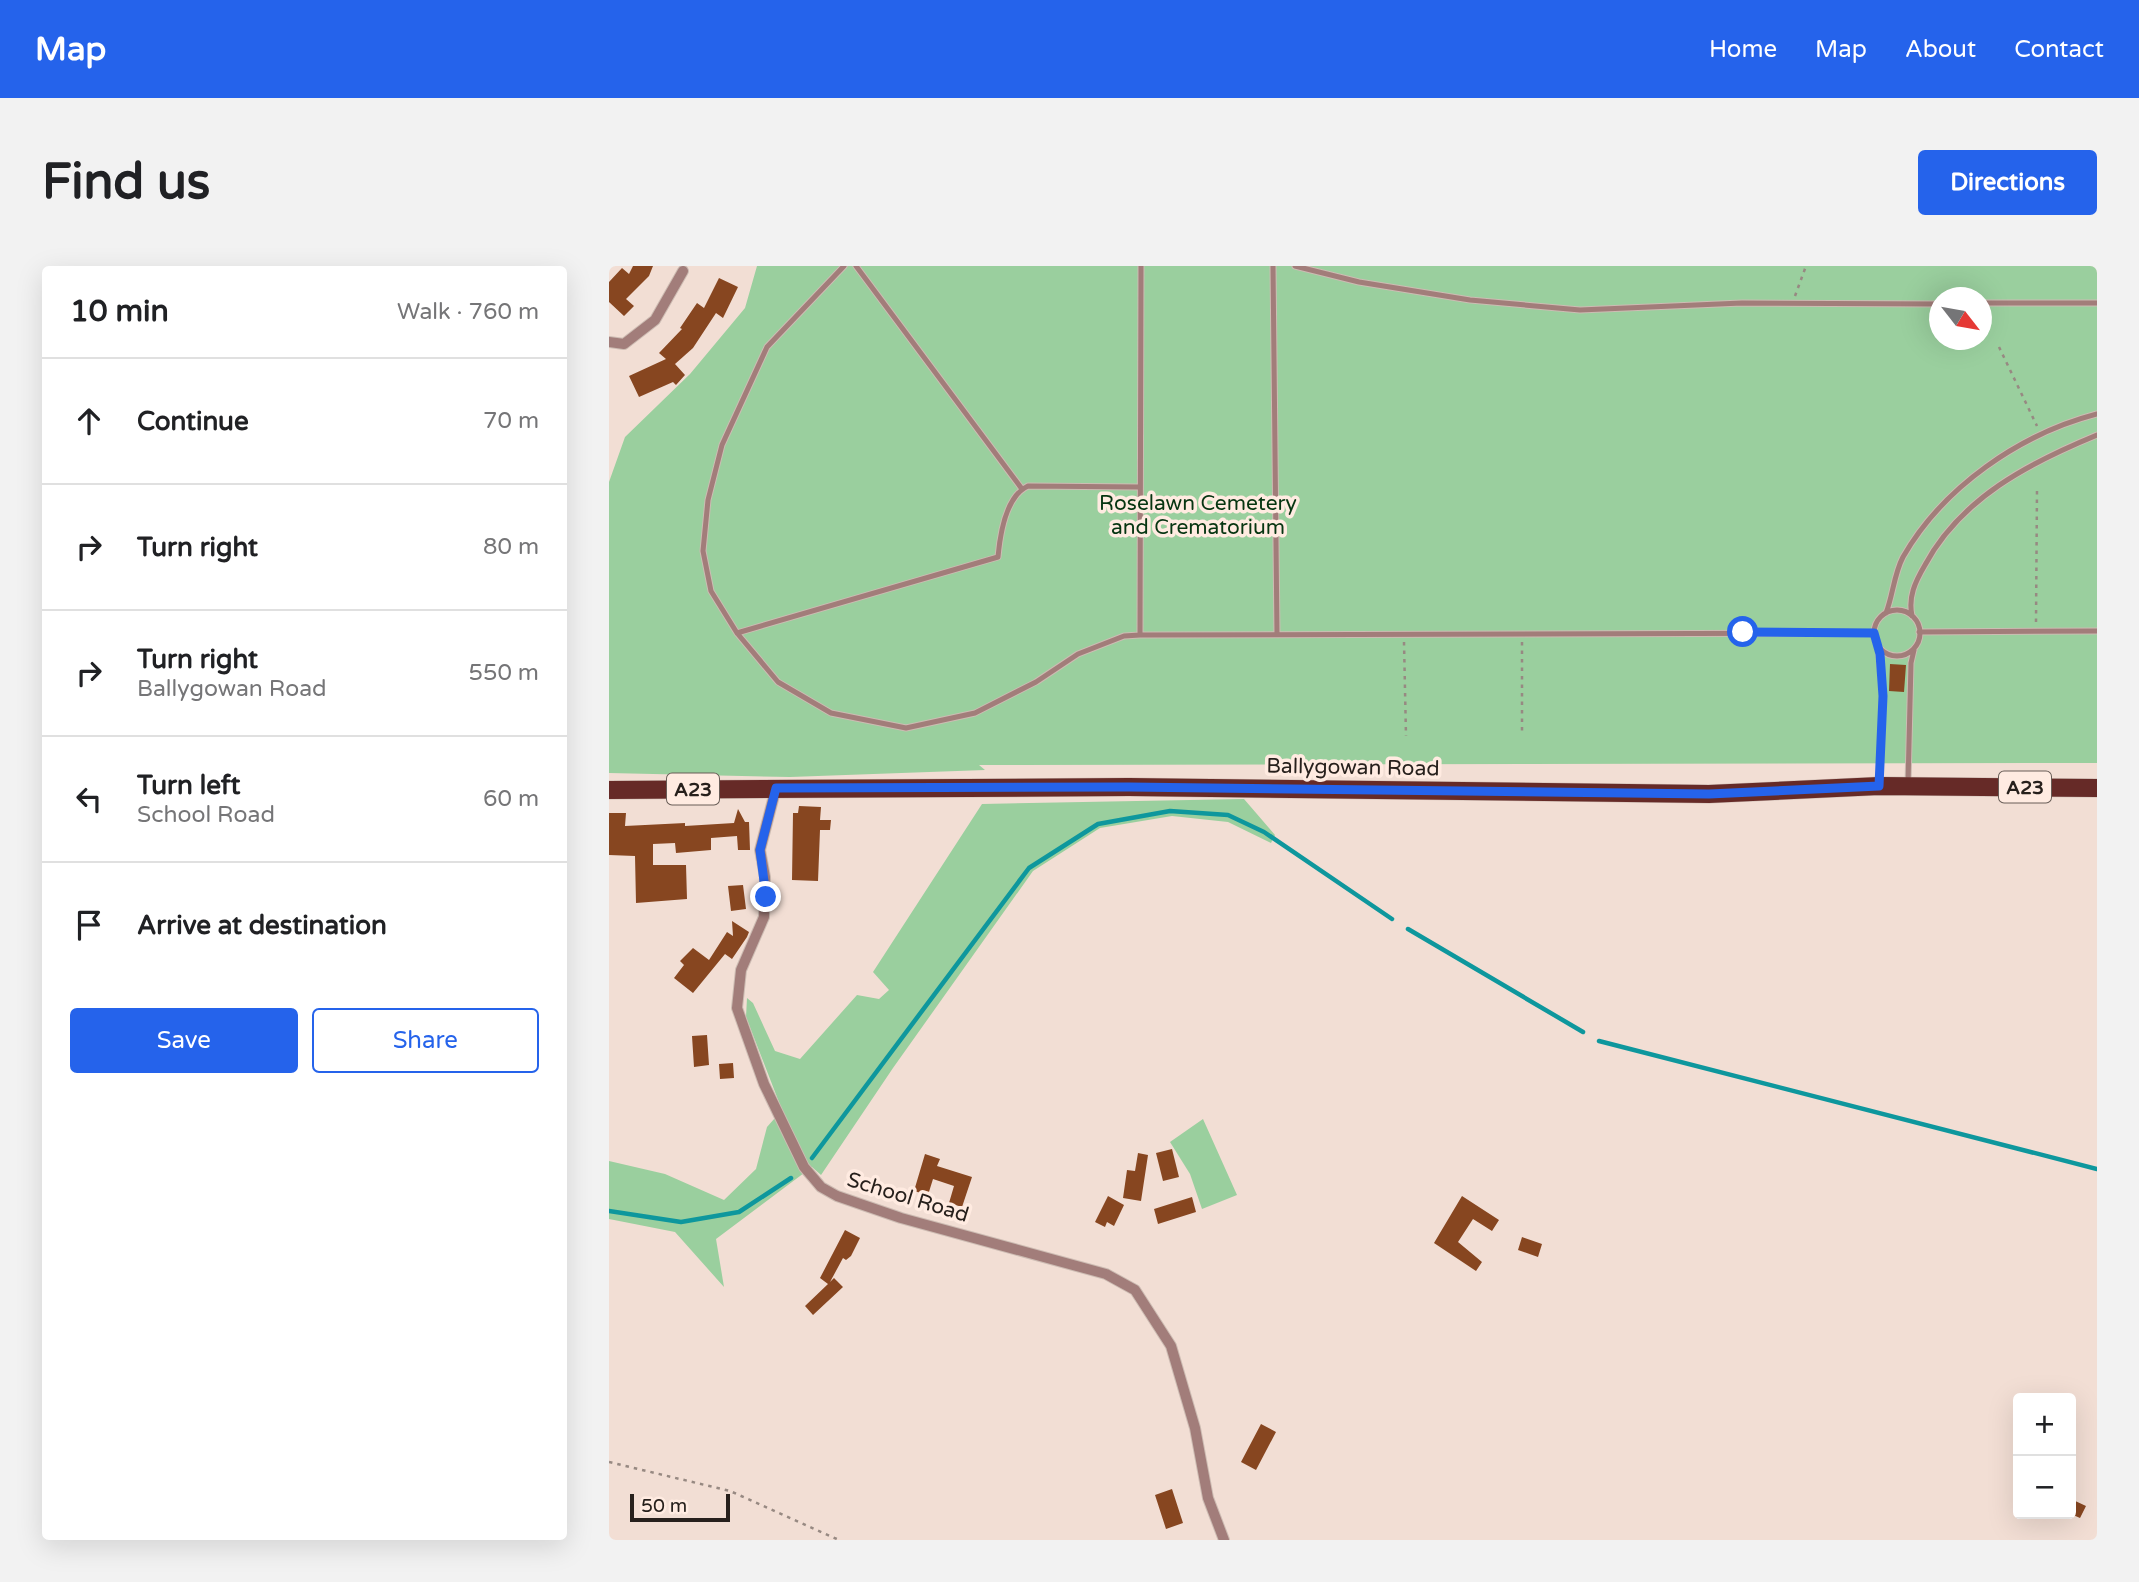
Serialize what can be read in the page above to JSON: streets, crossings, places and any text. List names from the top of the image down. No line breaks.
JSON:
{"streets":{"main road":["Ballygowan Road","A23"],"street":["School Road"]},"crossings":[["Ballygowan Road","School Road"]],"parks":["Roselawn Cemetery and Crematorium"],"scale_bar":"50 m","north":"bottom right","page":{"header":"Map","nav":["Home","Map","About","Contact"],"buttons":["Directions",["Save","Share"]],"title":"Find us","heading":["10 min","Walk · 760 m"],"list":[["Continue","70 m"],["Turn right","80 m"],["Turn right","Ballygowan Road","550 m"],["Turn left","School Road","60 m"],"Arrive at destination"],"map_buttons":["+","−"],"scale":"50 m"}}
